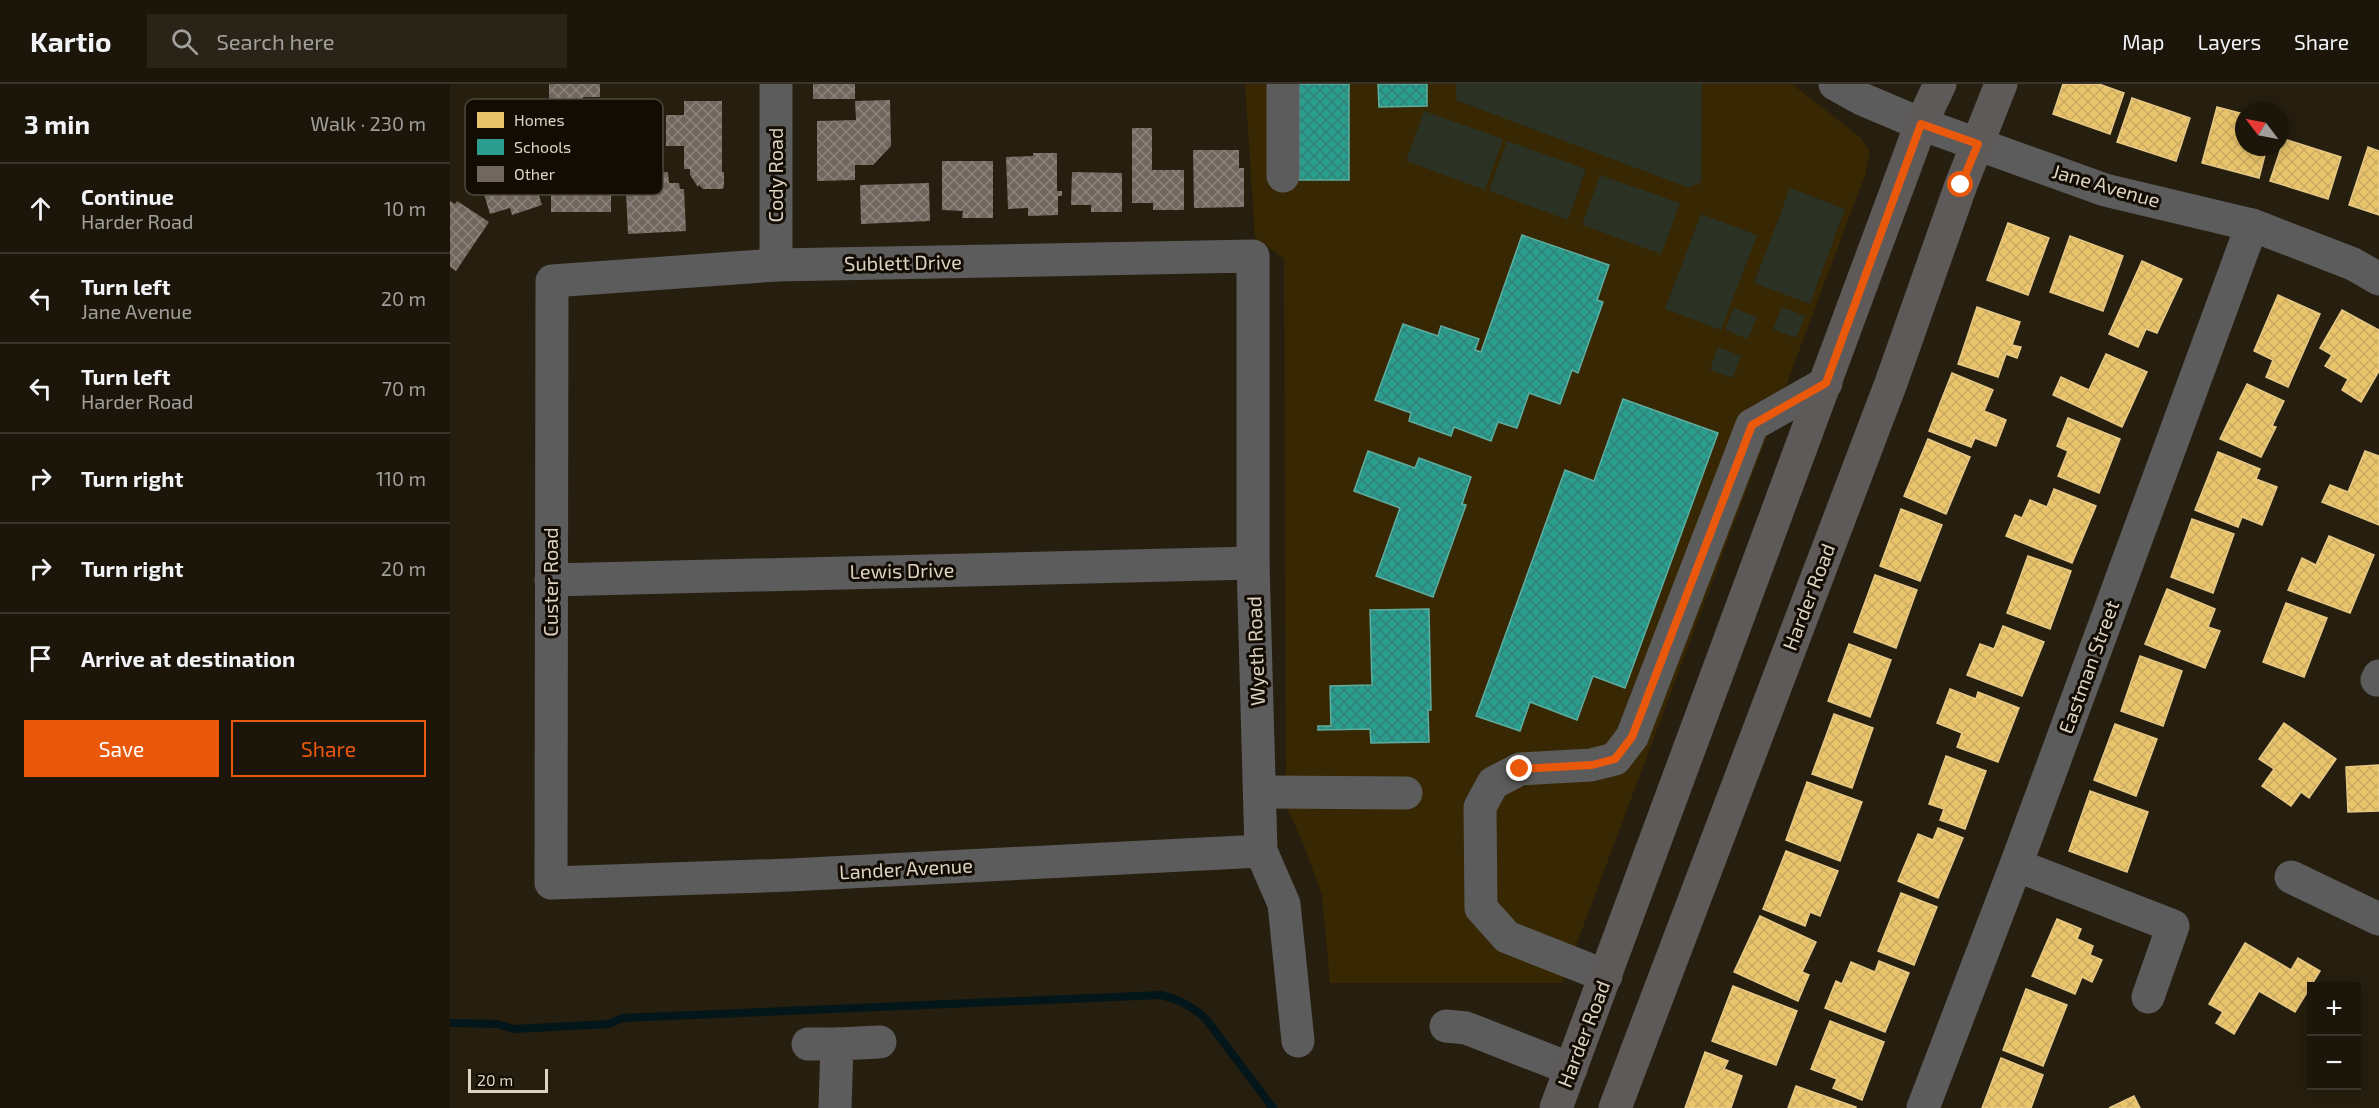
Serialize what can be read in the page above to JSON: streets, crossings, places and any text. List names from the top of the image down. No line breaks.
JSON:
{"streets":{"main road":["Harder Road"],"street":["Cody Road","Jane Avenue","Sublett Drive","Lewis Drive","Custer Road","Wyeth Road","Eastman Street","Lander Avenue"]},"crossings":[["Cody Road","Sublett Drive"],["Jane Avenue","Harder Road"],["Jane Avenue","Eastman Street"],["Sublett Drive","Custer Road"],["Sublett Drive","Wyeth Road"],["Lewis Drive","Custer Road"],["Lewis Drive","Wyeth Road"],["Custer Road","Lander Avenue"],["Wyeth Road","Lander Avenue"]],"legend":["Homes","Schools","Other"],"scale_bar":"20 m","north":"top left","page":{"header":"Kartio","search":"Search here","nav":["Map","Layers","Share"],"heading":["3 min","Walk · 230 m"],"list":[["Continue","Harder Road","10 m"],["Turn left","Jane Avenue","20 m"],["Turn left","Harder Road","70 m"],["Turn right","110 m"],["Turn right","20 m"],"Arrive at destination"],"buttons":["Save","Share"],"map_buttons":["+","−"],"scale":"20 m"}}
